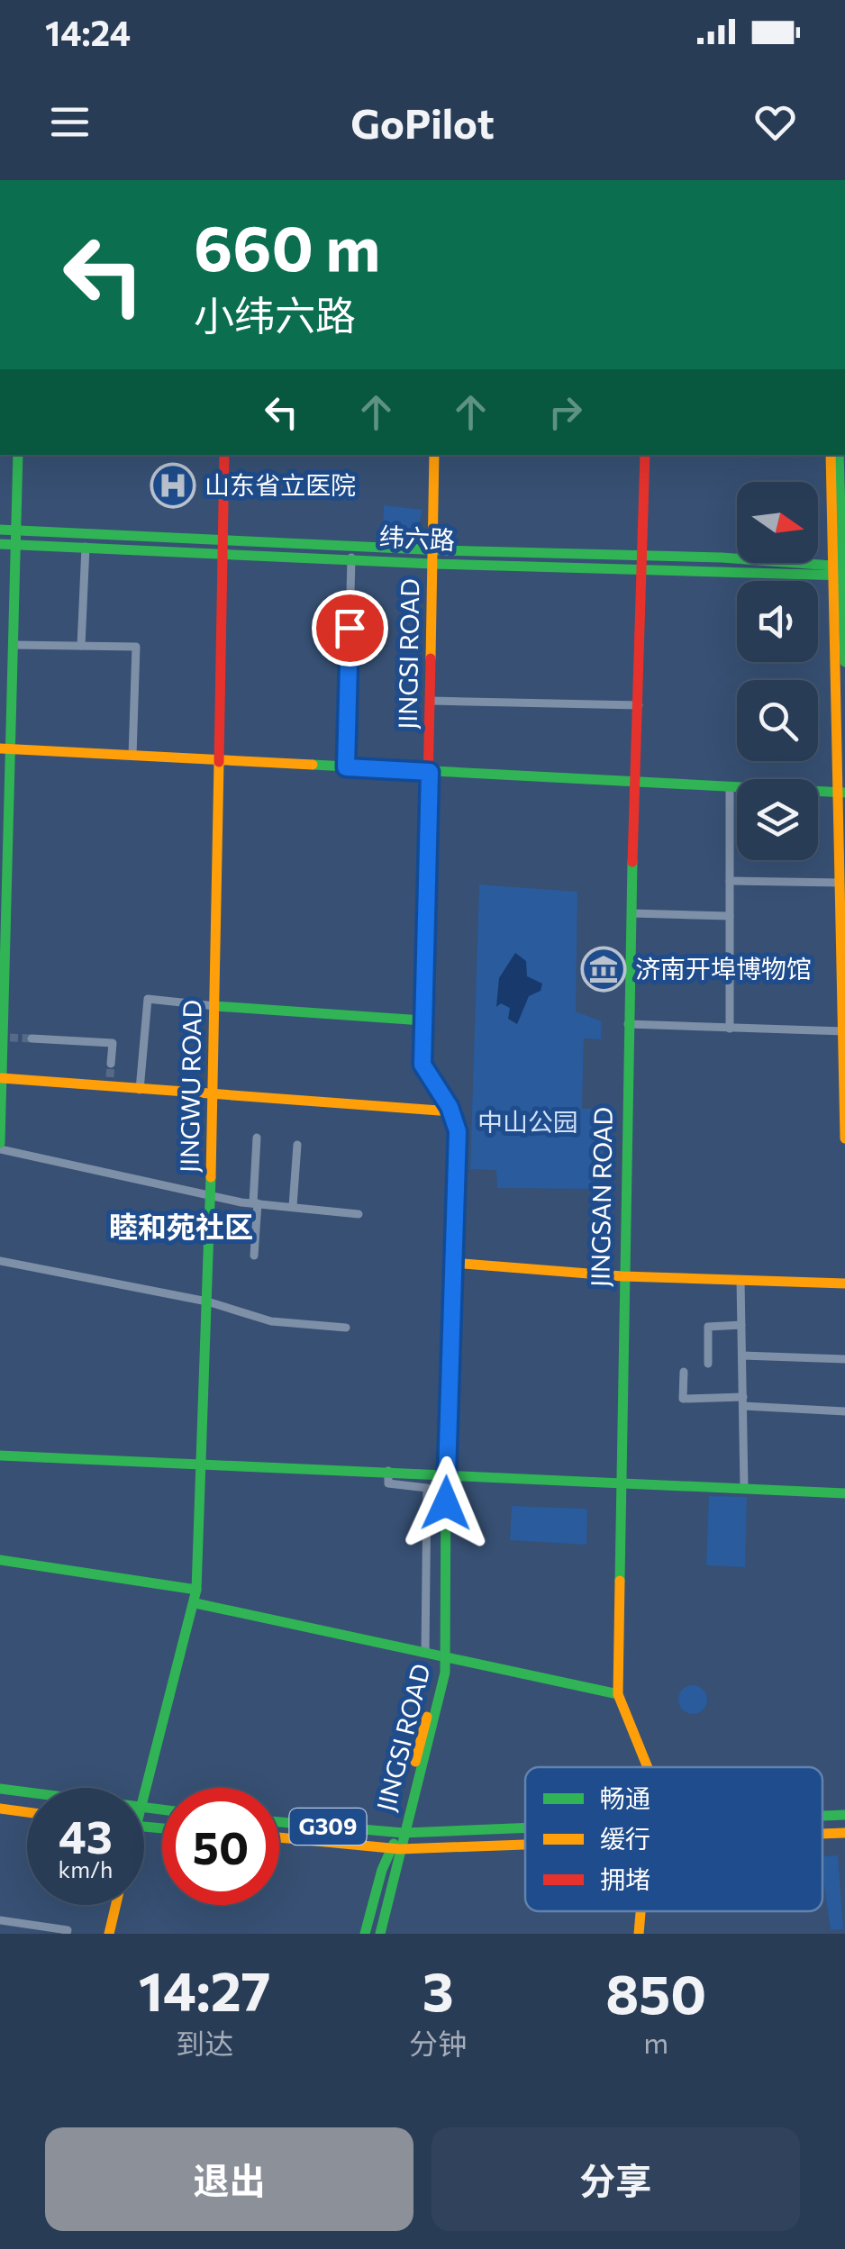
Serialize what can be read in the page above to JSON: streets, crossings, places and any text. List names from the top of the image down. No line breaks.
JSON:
{"streets":{"main road":["纬六路","JINGSI ROAD","JINGWU ROAD","JINGSAN ROAD","G309"]},"crossings":[["纬六路","JINGSI ROAD"],["纬六路","JINGWU ROAD"],["纬六路","JINGSAN ROAD"],["JINGSI ROAD","G309"]],"districts":["睦和苑社区"],"parks":["中山公园"],"places":{"hospital":["山东省立医院"],"museum":["济南开埠博物馆"]},"legend":["畅通","缓行","拥堵"],"north":"right","page":{"status":"14:24","header":"GoPilot","turn":["660 m","小纬六路"],"speed":"43 km/h","limit":"50","eta":["14:27","到达","3","分钟","850","m"],"buttons":["退出","分享"]}}
